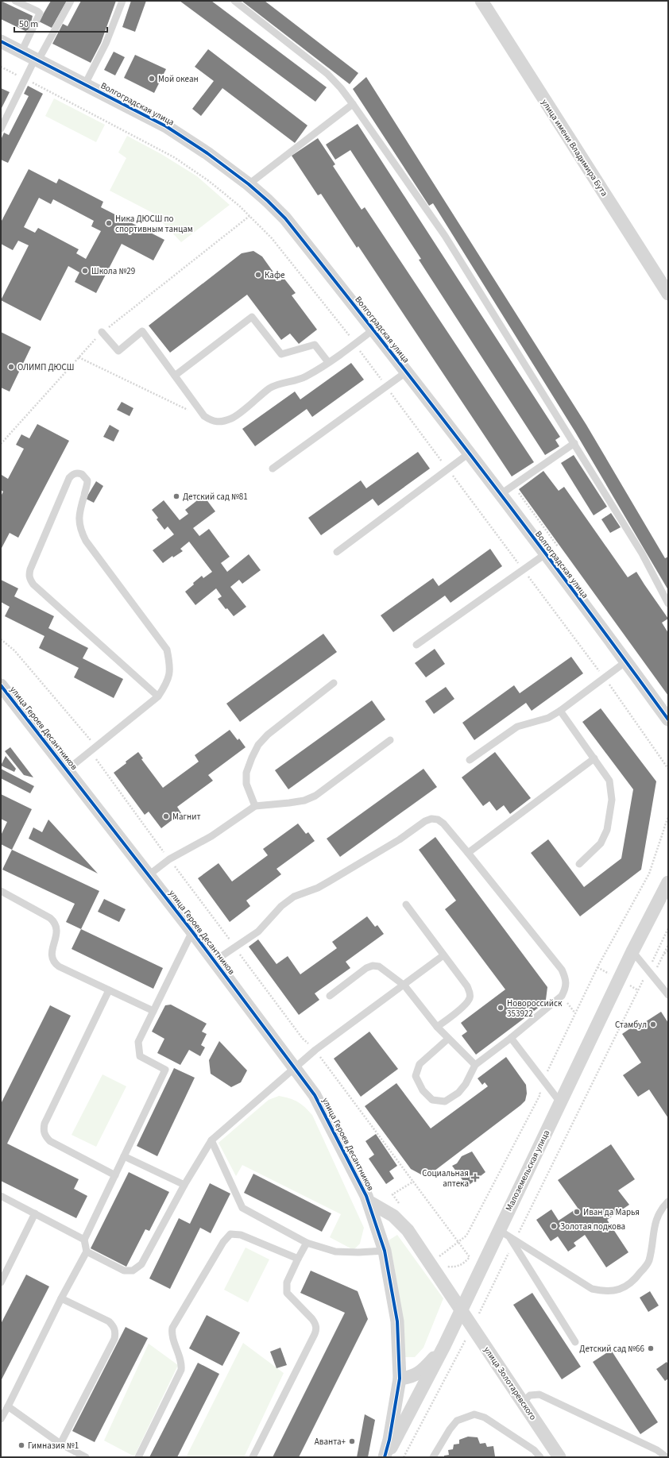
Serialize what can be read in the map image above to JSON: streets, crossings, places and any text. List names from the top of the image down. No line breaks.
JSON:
{"streets":{"street":["Волгоградская улица","улица имени Владимира Бута","улица Героев Десантников","Малоземельская улица","улица Золотаревского"]},"crossings":[["улица Героев Десантников","Малоземельская улица"],["улица Героев Десантников","улица Золотаревского"],["Малоземельская улица","улица Золотаревского"]],"places":{"other":["Мой океан","Ника ДЮСШ по спортивным танцам","Школа №29","Кафе","ОЛИМП ДЮСШ","Детский сад №81","Магнит","Новороссийск 353922","Стамбул","Иван да Марья","Золотая подкова","Детский сад №66","Аванта+","Гимназия №1"],"health":["Социальная аптека"]},"scale_bar":"50 m"}
